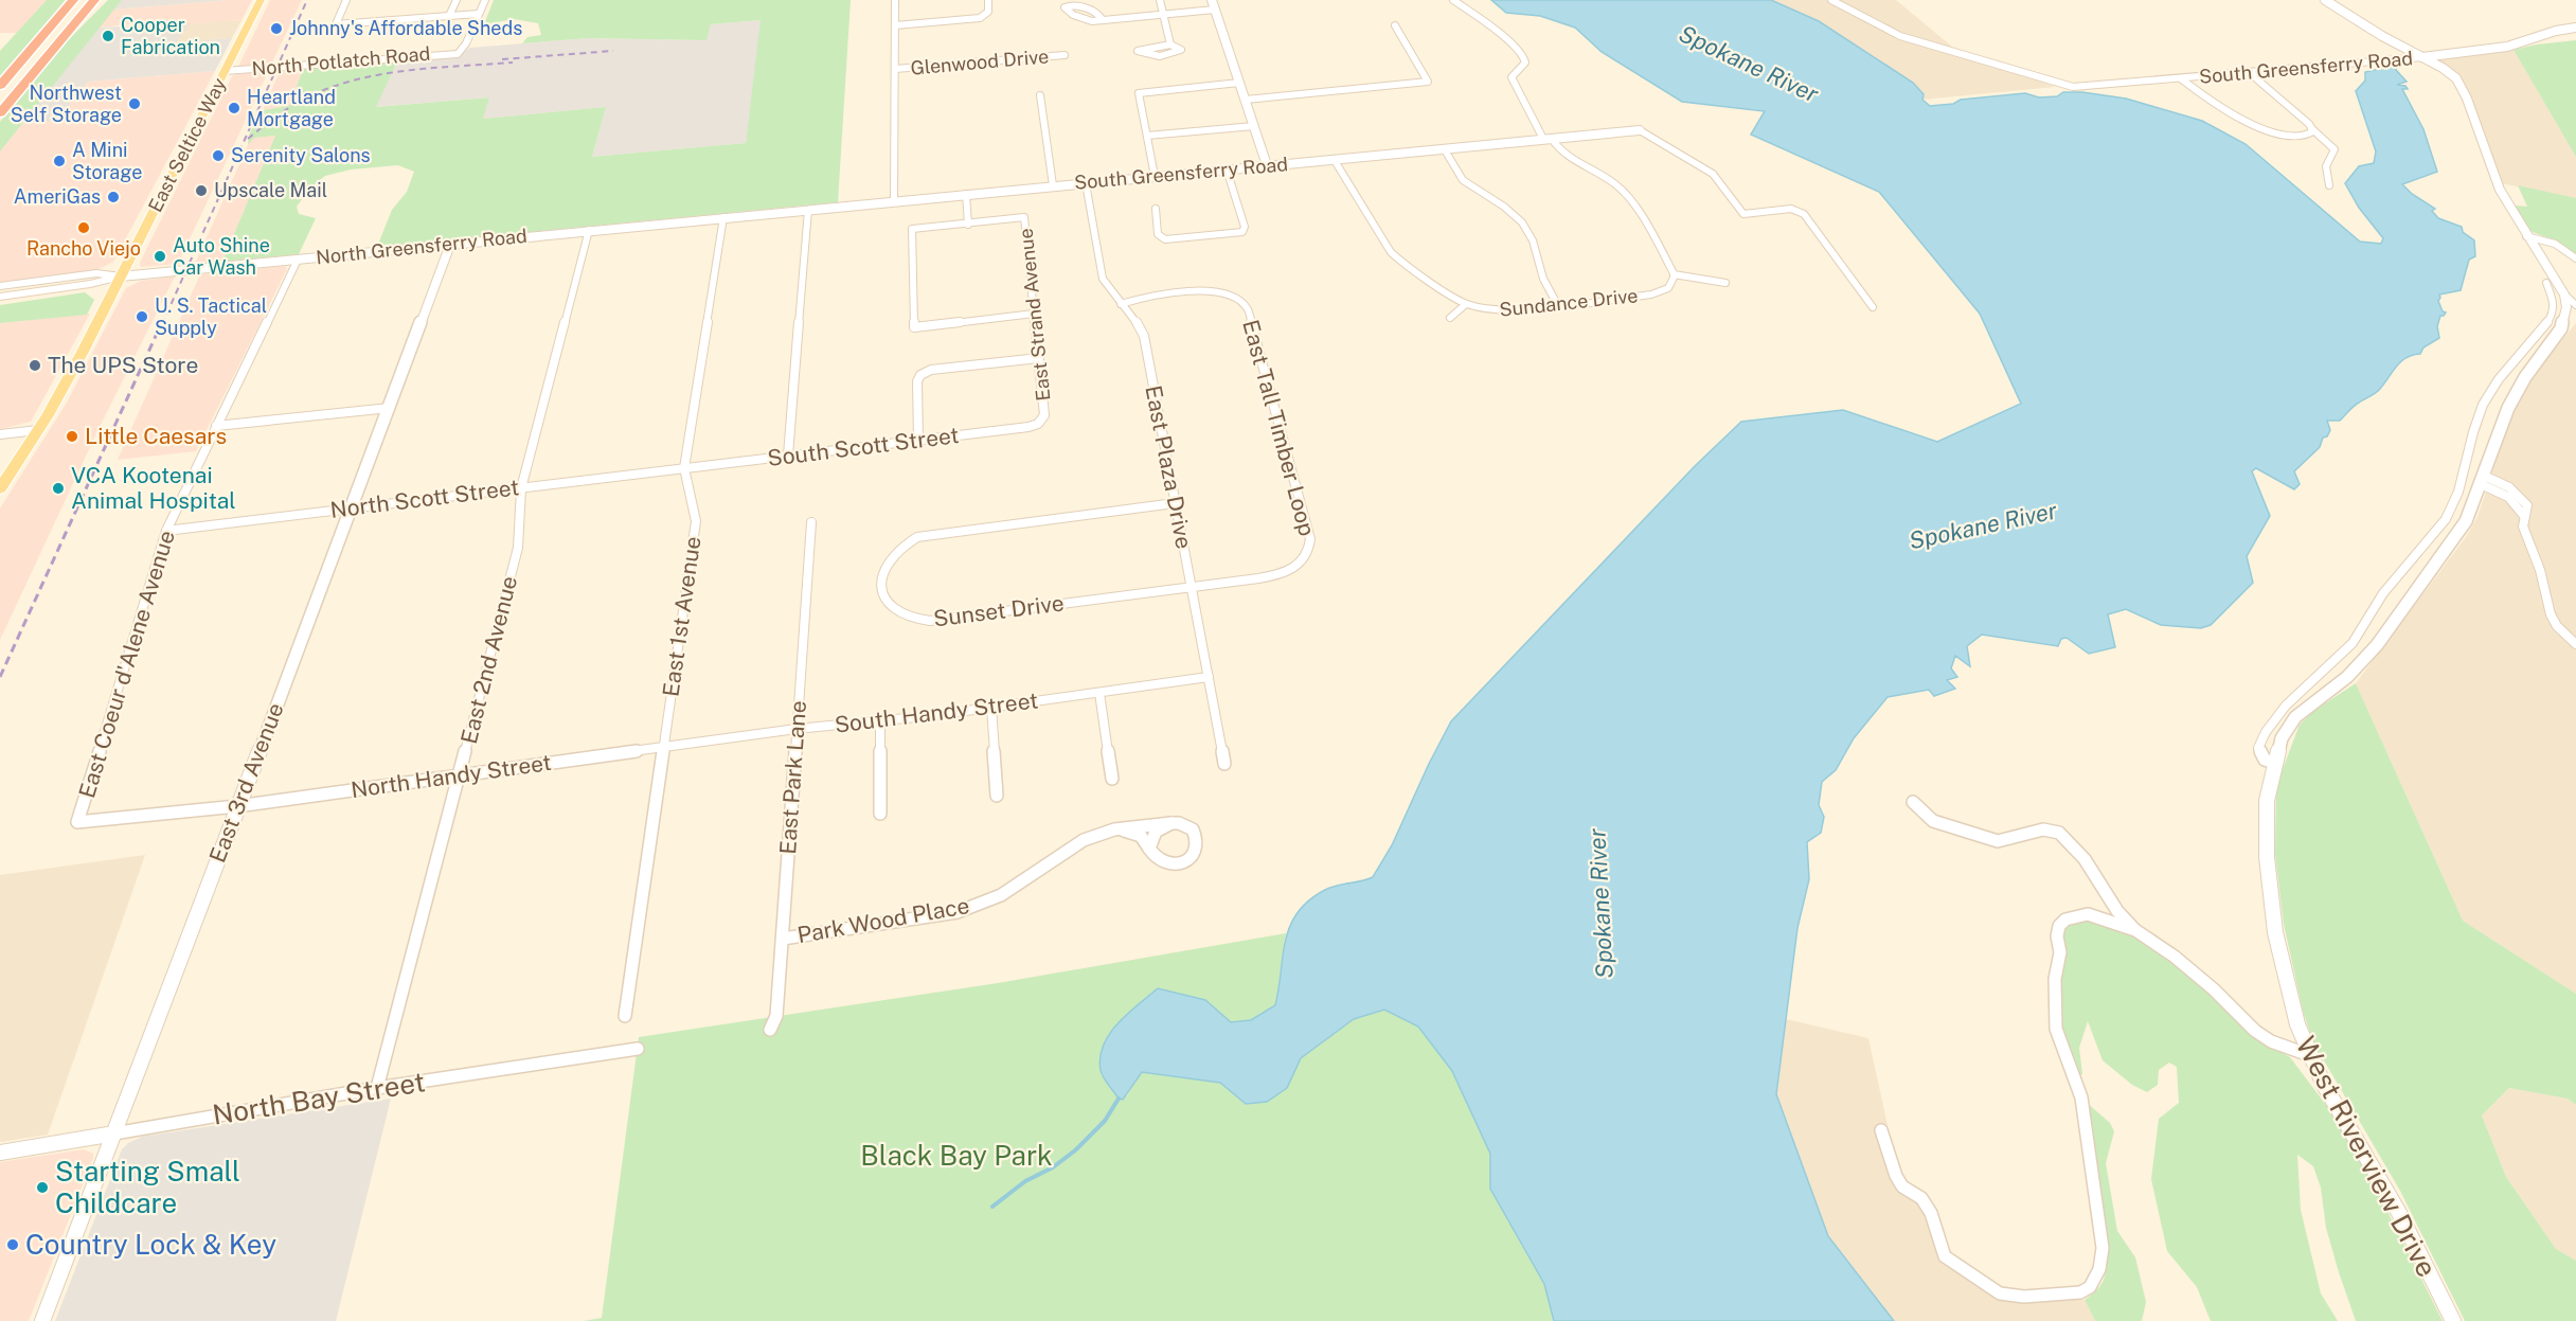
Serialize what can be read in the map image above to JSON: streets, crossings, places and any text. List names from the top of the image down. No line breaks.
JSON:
{"streets":{"main road":["East Seltice Way","North Greensferry Road"],"street":["North Potlatch Road","Glenwood Drive","South Greensferry Road","Sundance Drive","East Strand Avenue","East Tall Timber Loop","South Scott Street","East Plaza Drive","North Scott Street","Sunset Drive","East 1st Avenue","East 2nd Avenue","East Coeur d'Alene Avenue","South Handy Street","North Handy Street","East Park Lane","East 3rd Avenue","Park Wood Place","North Bay Street","West Riverview Drive"]},"crossings":[["North Potlatch Road","East Seltice Way"],["South Greensferry Road","North Greensferry Road"],["South Greensferry Road","Sundance Drive"],["South Greensferry Road","East Plaza Drive"],["South Greensferry Road","East 1st Avenue"],["East Seltice Way","North Greensferry Road"],["North Greensferry Road","East 1st Avenue"],["North Greensferry Road","East 2nd Avenue"],["North Greensferry Road","East Coeur d'Alene Avenue"],["North Greensferry Road","East 3rd Avenue"],["East Strand Avenue","South Scott Street"],["East Tall Timber Loop","East Plaza Drive"],["East Tall Timber Loop","Sunset Drive"],["South Scott Street","North Scott Street"],["South Scott Street","East 1st Avenue"],["East Plaza Drive","Sunset Drive"],["East Plaza Drive","South Handy Street"],["North Scott Street","East 1st Avenue"],["North Scott Street","East 2nd Avenue"],["North Scott Street","East Coeur d'Alene Avenue"],["North Scott Street","East 3rd Avenue"],["East 1st Avenue","South Handy Street"],["East 1st Avenue","North Handy Street"],["East 2nd Avenue","North Handy Street"],["East 2nd Avenue","North Bay Street"],["East Coeur d'Alene Avenue","North Handy Street"],["East Coeur d'Alene Avenue","East 3rd Avenue"],["South Handy Street","North Handy Street"],["South Handy Street","East Park Lane"],["North Handy Street","East 3rd Avenue"],["East Park Lane","Park Wood Place"],["East 3rd Avenue","North Bay Street"]],"water":["Spokane River"],"parks":["Black Bay Park"],"places":["Johnny's Affordable Sheds","Cooper Fabrication","Northwest Self Storage","Heartland Mortgage","Serenity Salons","A Mini Storage","Upscale Mail","AmeriGas","Rancho Viejo","Auto Shine Car Wash","U. S. Tactical Supply","The UPS Store","Little Caesars","VCA Kootenai Animal Hospital","Starting Small Childcare","Country Lock & Key"]}
